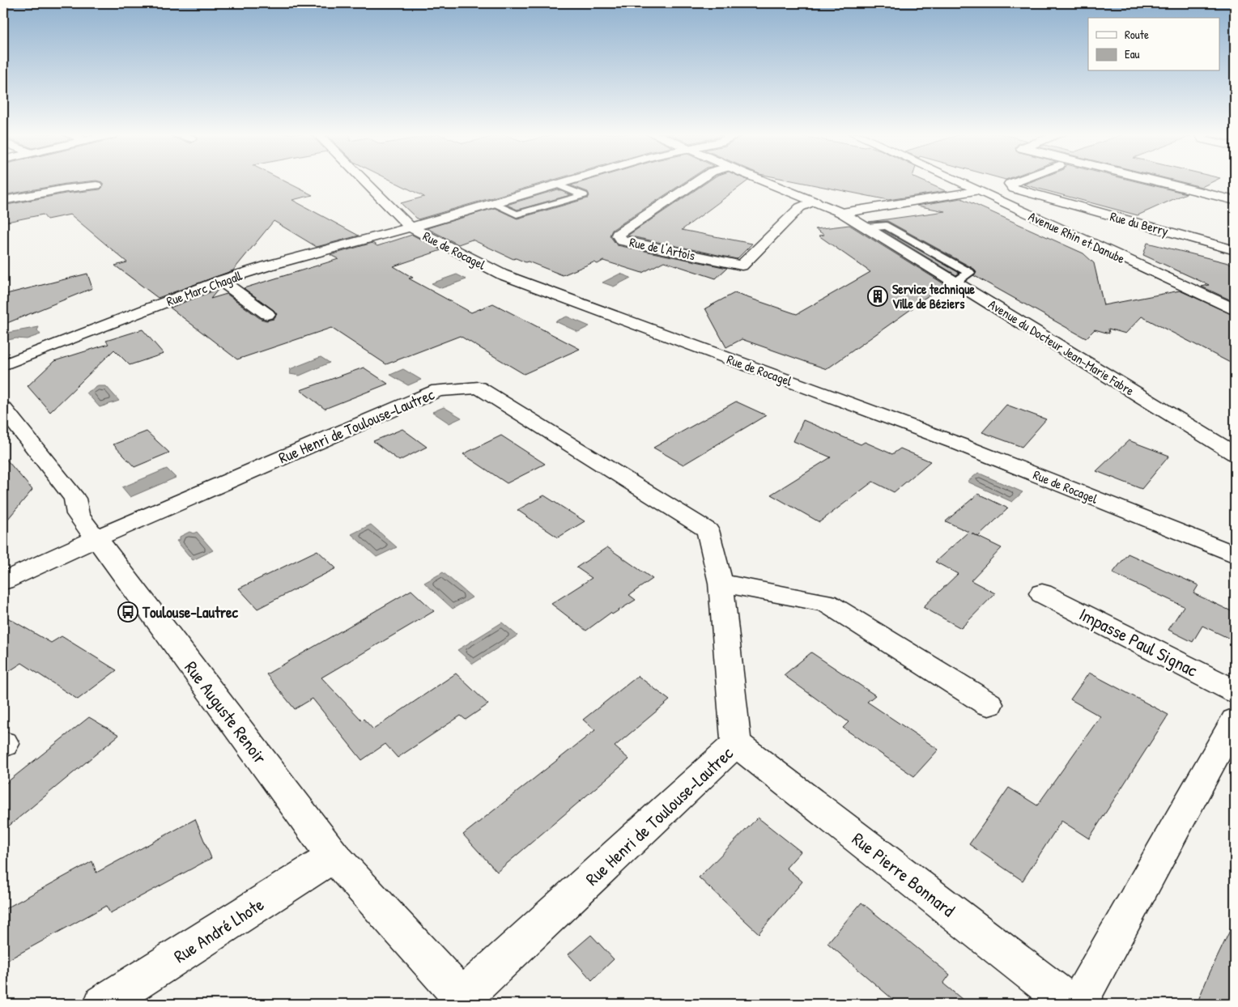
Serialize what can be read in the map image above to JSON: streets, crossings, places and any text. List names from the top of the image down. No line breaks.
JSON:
{"streets":{"street":["Rue du Berry","Avenue Rhin et Danube","Rue de l'Artois","Rue de Rocagel","Rue Marc Chagall","Avenue du Docteur Jean-Marie Fabre","Rue Henri de Toulouse-Lautrec","Impasse Paul Signac","Rue Auguste Renoir","Rue Pierre Bonnard","Rue André Lhote"]},"crossings":[["Rue de l'Artois","Avenue du Docteur Jean-Marie Fabre"],["Rue de Rocagel","Rue Marc Chagall"],["Rue Henri de Toulouse-Lautrec","Rue Auguste Renoir"],["Rue Henri de Toulouse-Lautrec","Rue Pierre Bonnard"],["Rue Auguste Renoir","Rue André Lhote"]],"places":{"building":["Service technique Ville de Béziers"],"bus stop":["Toulouse-Lautrec"]},"legend":["Route","Eau"]}
